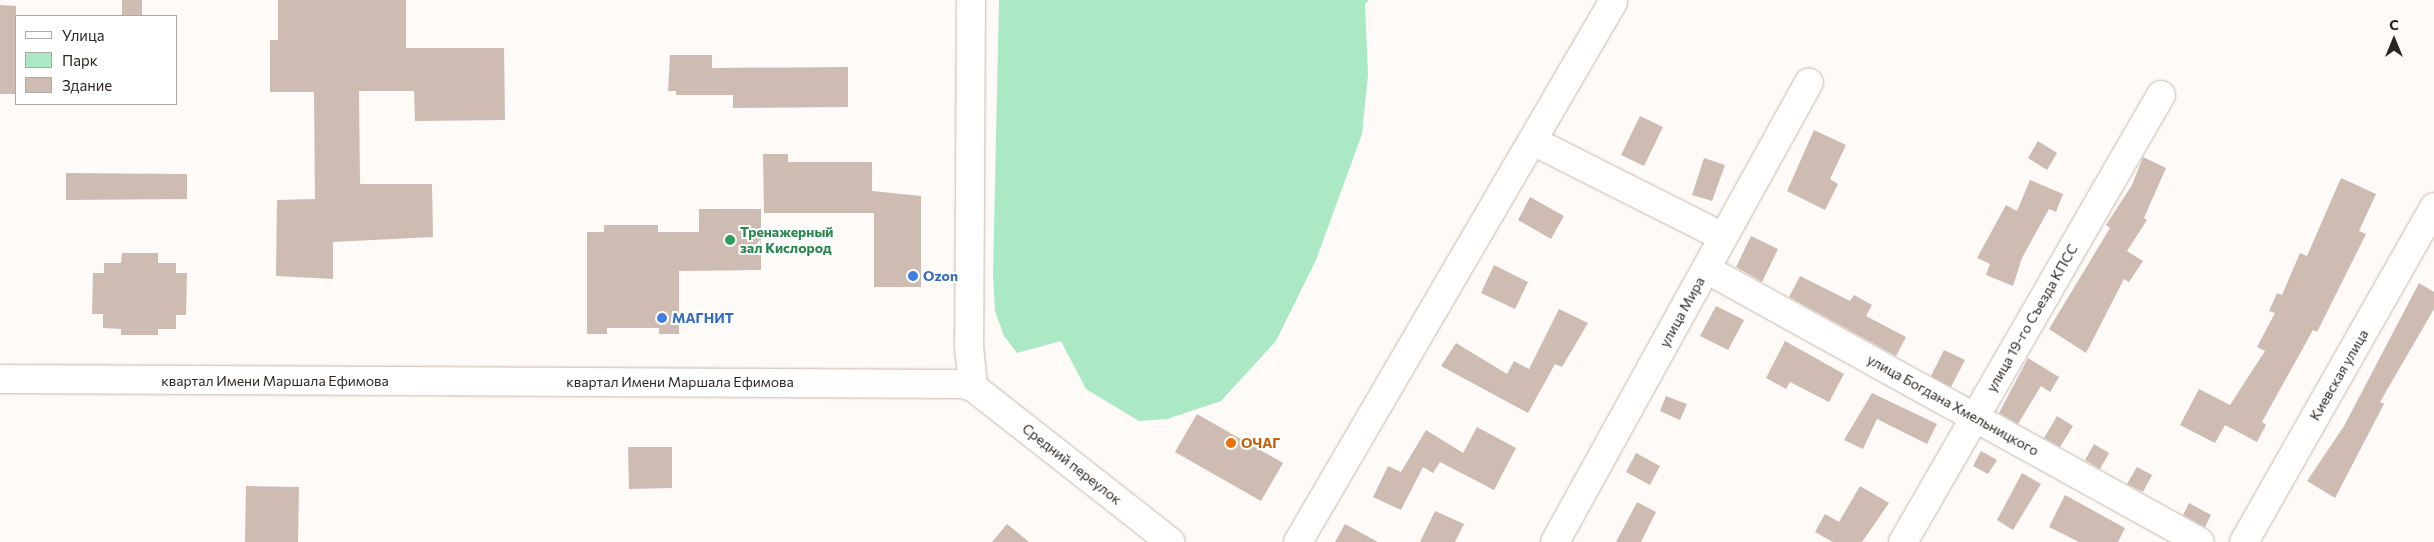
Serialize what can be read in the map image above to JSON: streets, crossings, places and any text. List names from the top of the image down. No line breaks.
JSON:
{"streets":{"street":["улица Мира","улица 19-го Съезда КПСС","Киевская улица","квартал Имени Маршала Ефимова","улица Богдана Хмельницкого","Средний переулок"]},"crossings":[["улица Мира","улица Богдана Хмельницкого"],["улица 19-го Съезда КПСС","улица Богдана Хмельницкого"],["квартал Имени Маршала Ефимова","Средний переулок"]],"places":["Тренажерный зал Кислород","Ozon","МАГНИТ","ОЧАГ"],"legend":["Улица","Парк","Здание"],"north":"top"}
